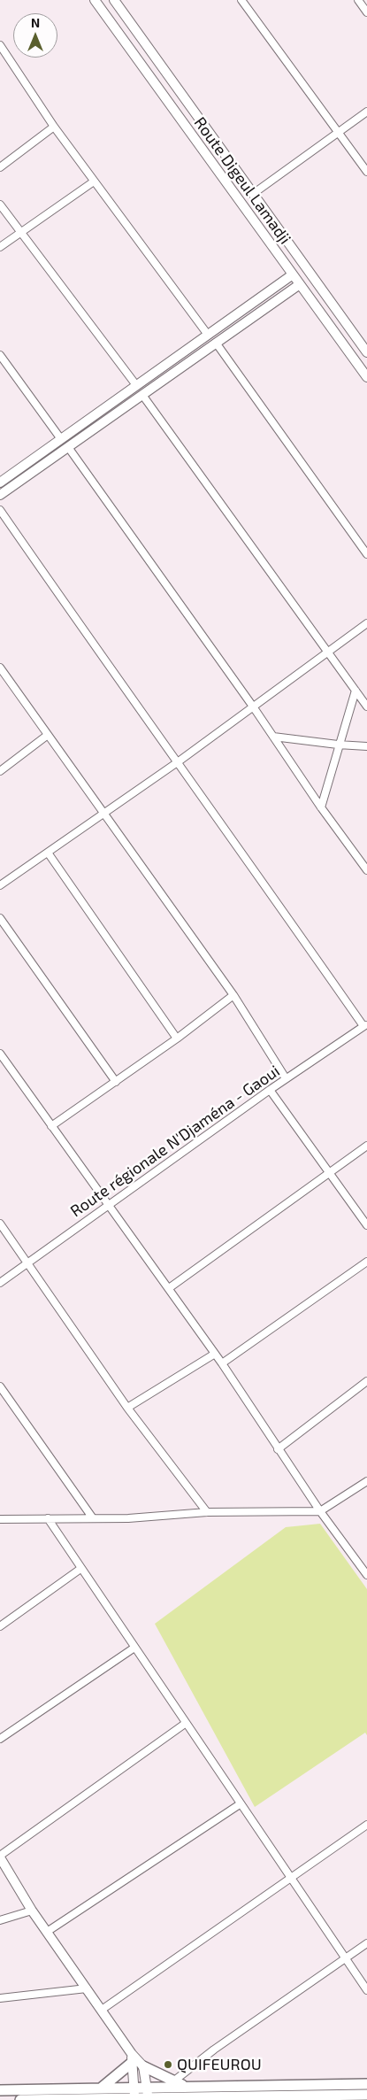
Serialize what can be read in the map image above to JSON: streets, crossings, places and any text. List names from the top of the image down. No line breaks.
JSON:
{"streets":{"street":["Route Digeul Lamadji","Route régionale N'Djaména - Gaoui"]},"places":["QUIFEUROU"],"north":"top"}
